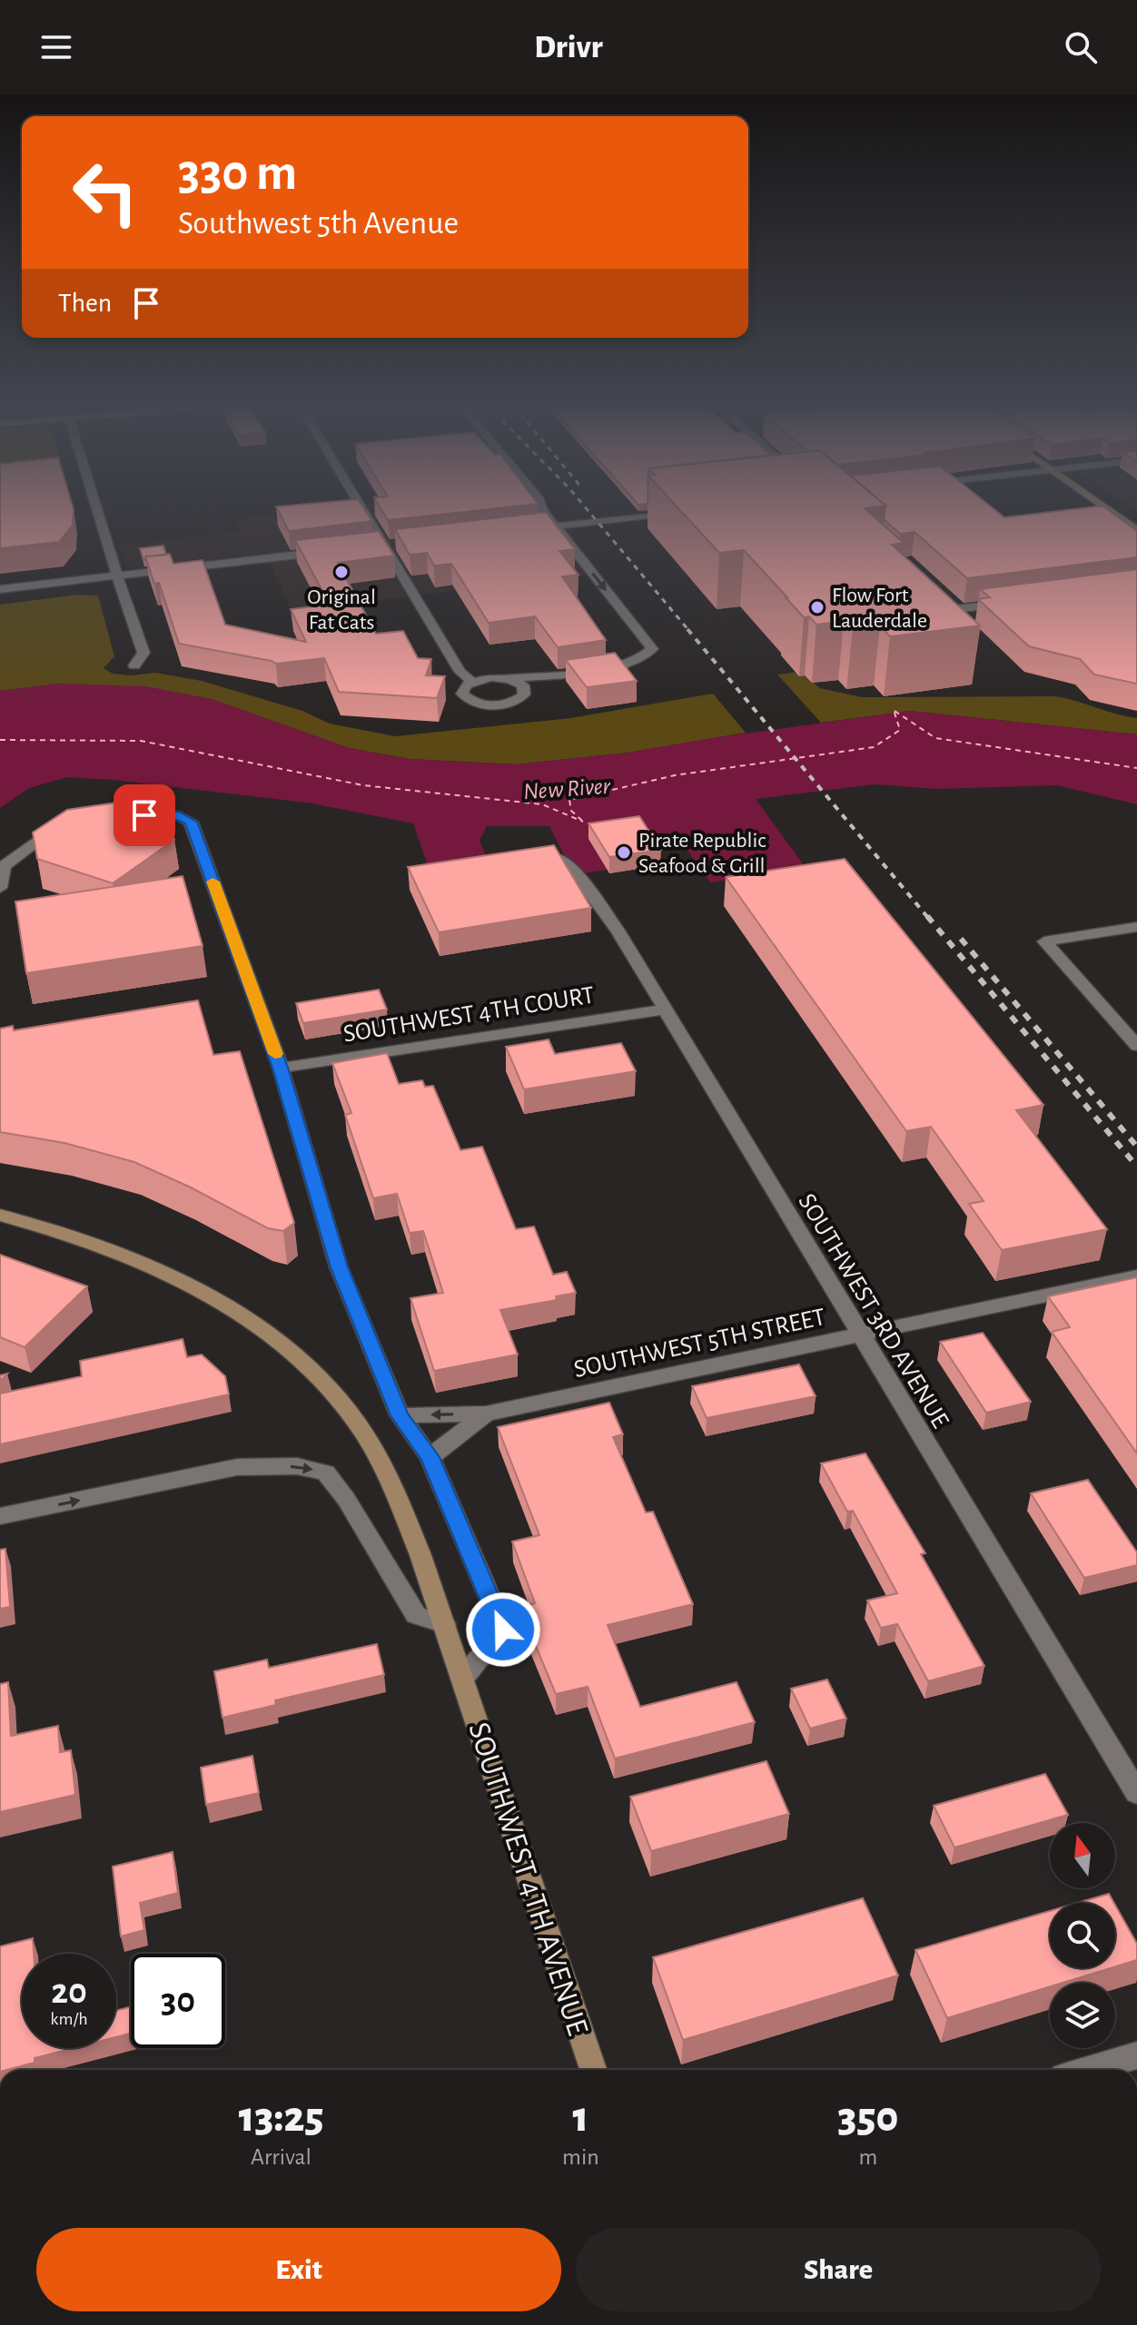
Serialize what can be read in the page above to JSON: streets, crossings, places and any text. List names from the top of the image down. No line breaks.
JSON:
{"streets":{"main road":["SOUTHWEST 4TH AVENUE"],"street":["SOUTHWEST 4TH COURT","SOUTHWEST 3RD AVENUE","SOUTHWEST 5TH STREET"]},"crossings":[["SOUTHWEST 4TH COURT","SOUTHWEST 3RD AVENUE"],["SOUTHWEST 3RD AVENUE","SOUTHWEST 5TH STREET"]],"water":["New River"],"places":["Original Fat Cats","Flow Fort Lauderdale","Pirate Republic Seafood & Grill"],"north":"top","page":{"header":"Drivr","turn":["330 m","Southwest 5th Avenue"],"then":"Then","speed":"20 km/h","limit":"30","eta":["13:25","Arrival","1","min","350","m"],"buttons":["Exit","Share"]}}
